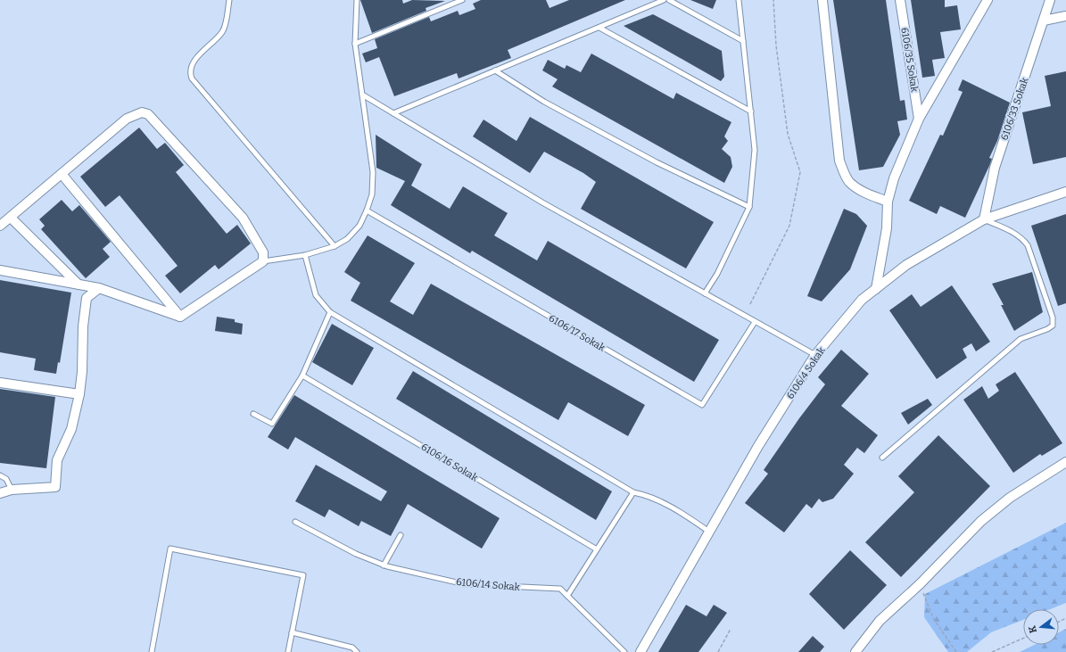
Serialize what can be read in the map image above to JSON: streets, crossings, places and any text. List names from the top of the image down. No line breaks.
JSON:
{"streets":{"street":["6106/35 Sokak","6106/33 Sokak","6106/4 Sokak"],"lane":["6106/17 Sokak","6106/16 Sokak","6106/14 Sokak"]},"crossings":[["6106/33 Sokak","6106/4 Sokak"]],"north":"left"}
